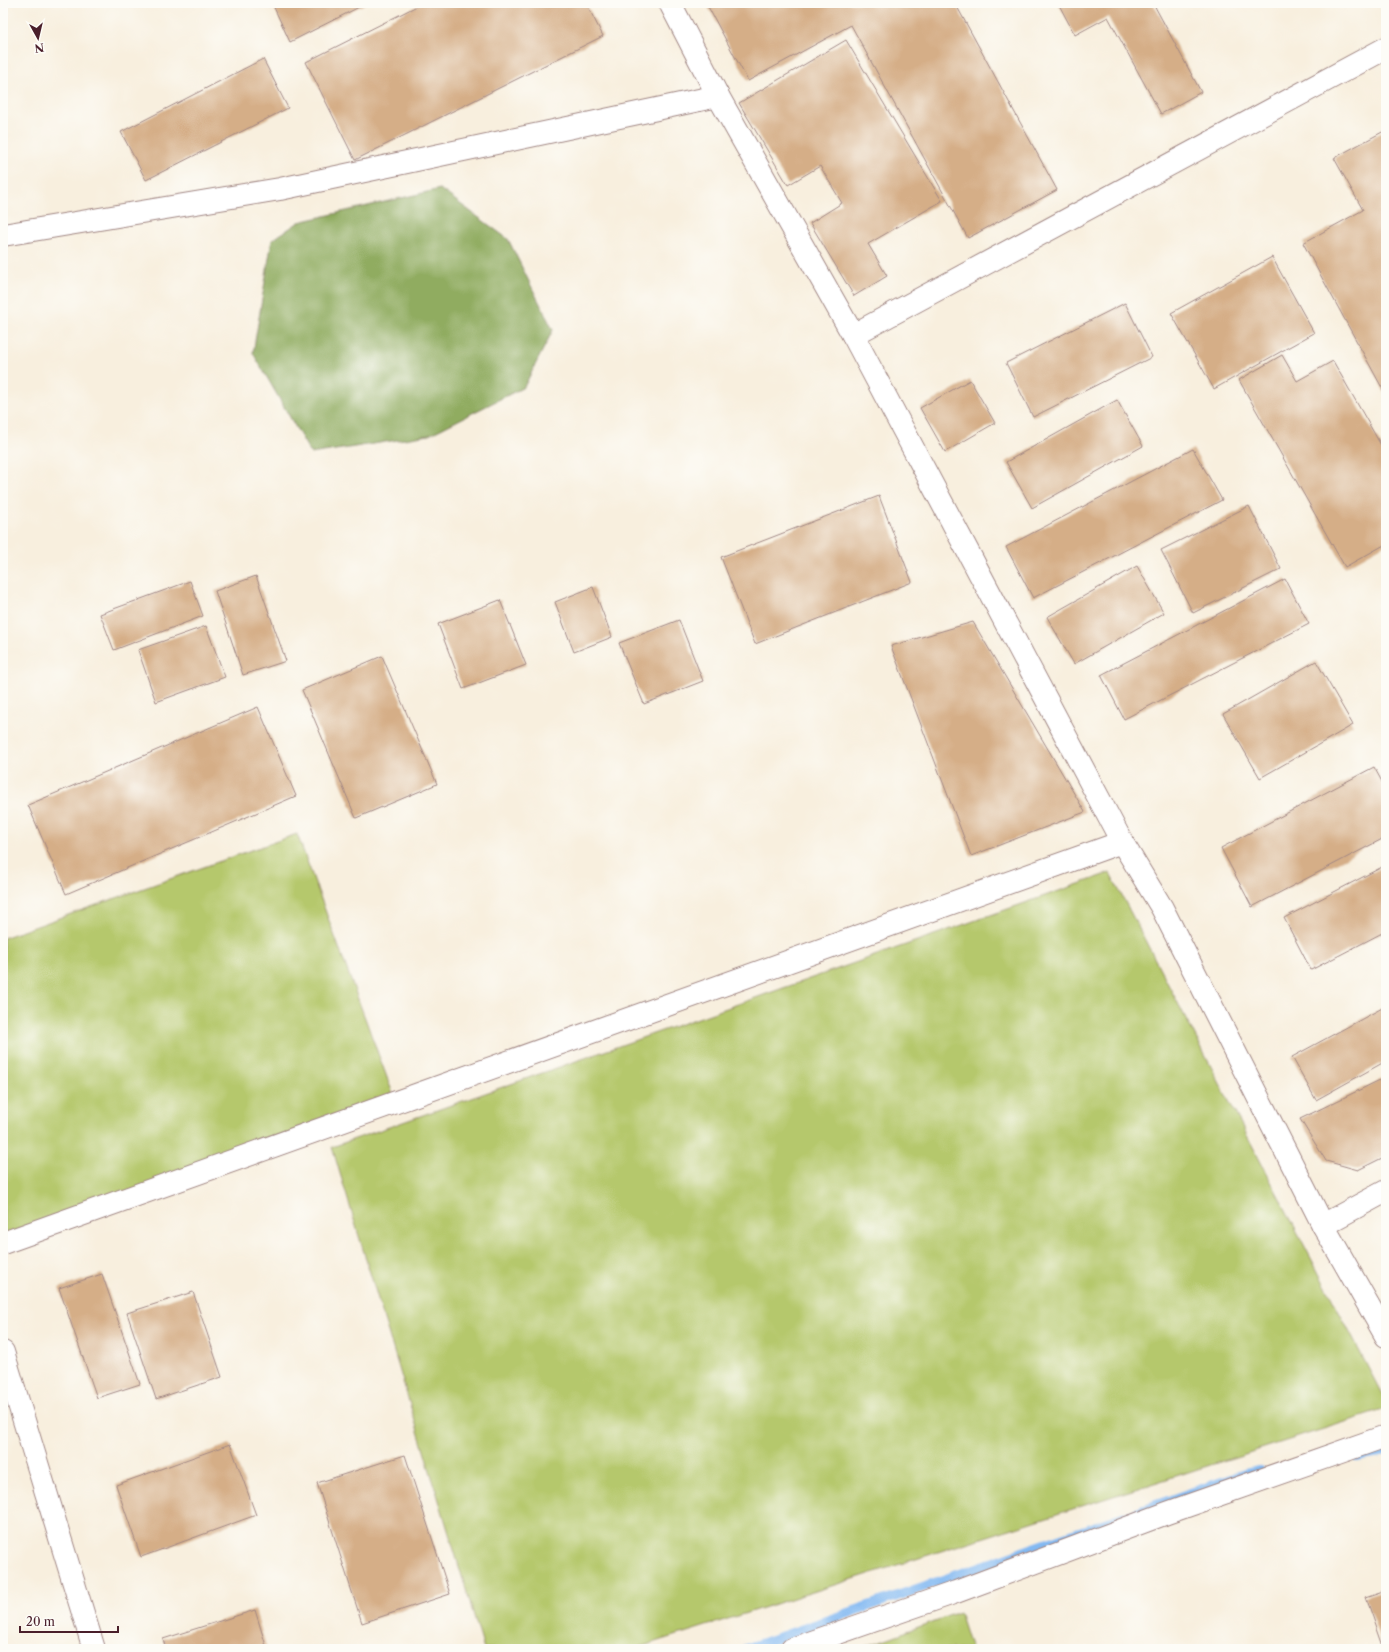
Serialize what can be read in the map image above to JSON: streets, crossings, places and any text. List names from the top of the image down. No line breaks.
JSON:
{"scale_bar":"20 m","north":"bottom"}
